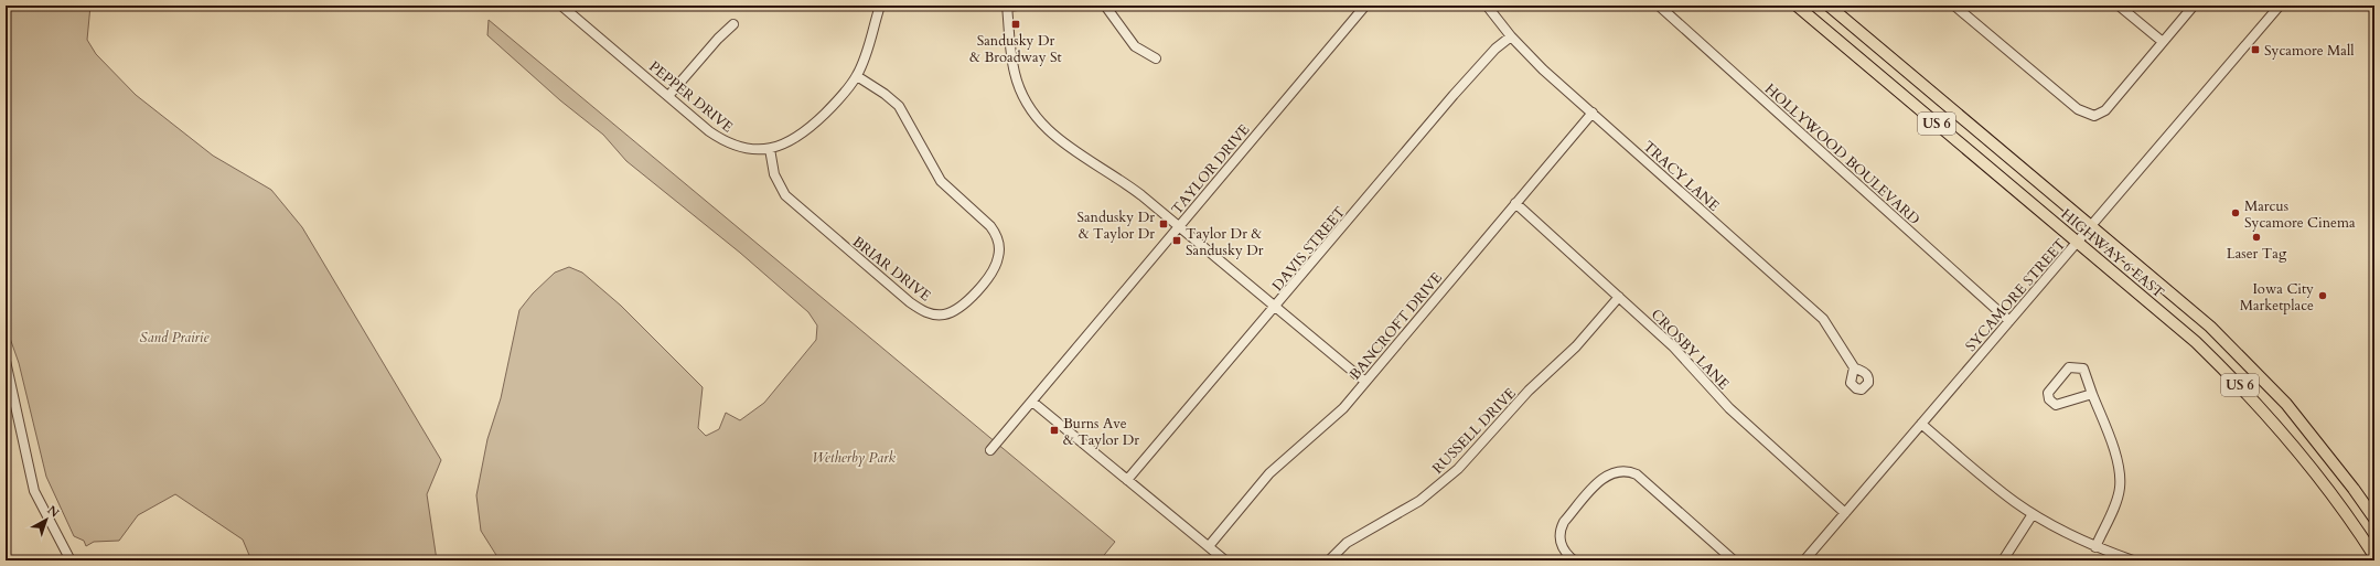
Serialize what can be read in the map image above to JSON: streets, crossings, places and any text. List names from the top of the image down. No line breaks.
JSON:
{"streets":{"main road":["US 6","HIGHWAY 6 EAST"],"street":["PEPPER DRIVE","HOLLYWOOD BOULEVARD","TAYLOR DRIVE","TRACY LANE","DAVIS STREET","BRIAR DRIVE","SYCAMORE STREET","BANCROFT DRIVE","CROSBY LANE","RUSSELL DRIVE"]},"crossings":[["PEPPER DRIVE","BRIAR DRIVE"],["HOLLYWOOD BOULEVARD","SYCAMORE STREET"],["TRACY LANE","DAVIS STREET"],["TRACY LANE","BANCROFT DRIVE"],["HIGHWAY 6 EAST","SYCAMORE STREET"],["SYCAMORE STREET","CROSBY LANE"],["BANCROFT DRIVE","CROSBY LANE"],["CROSBY LANE","RUSSELL DRIVE"]],"parks":["Sand Prairie","Wetherby Park"],"places":{"transit":["Sandusky Dr & Broadway St","Sycamore Mall","Sandusky Dr & Taylor Dr","Taylor Dr & Sandusky Dr","Burns Ave & Taylor Dr"],"other":["Marcus Sycamore Cinema","Laser Tag","Iowa City Marketplace"]},"north":"top right"}
